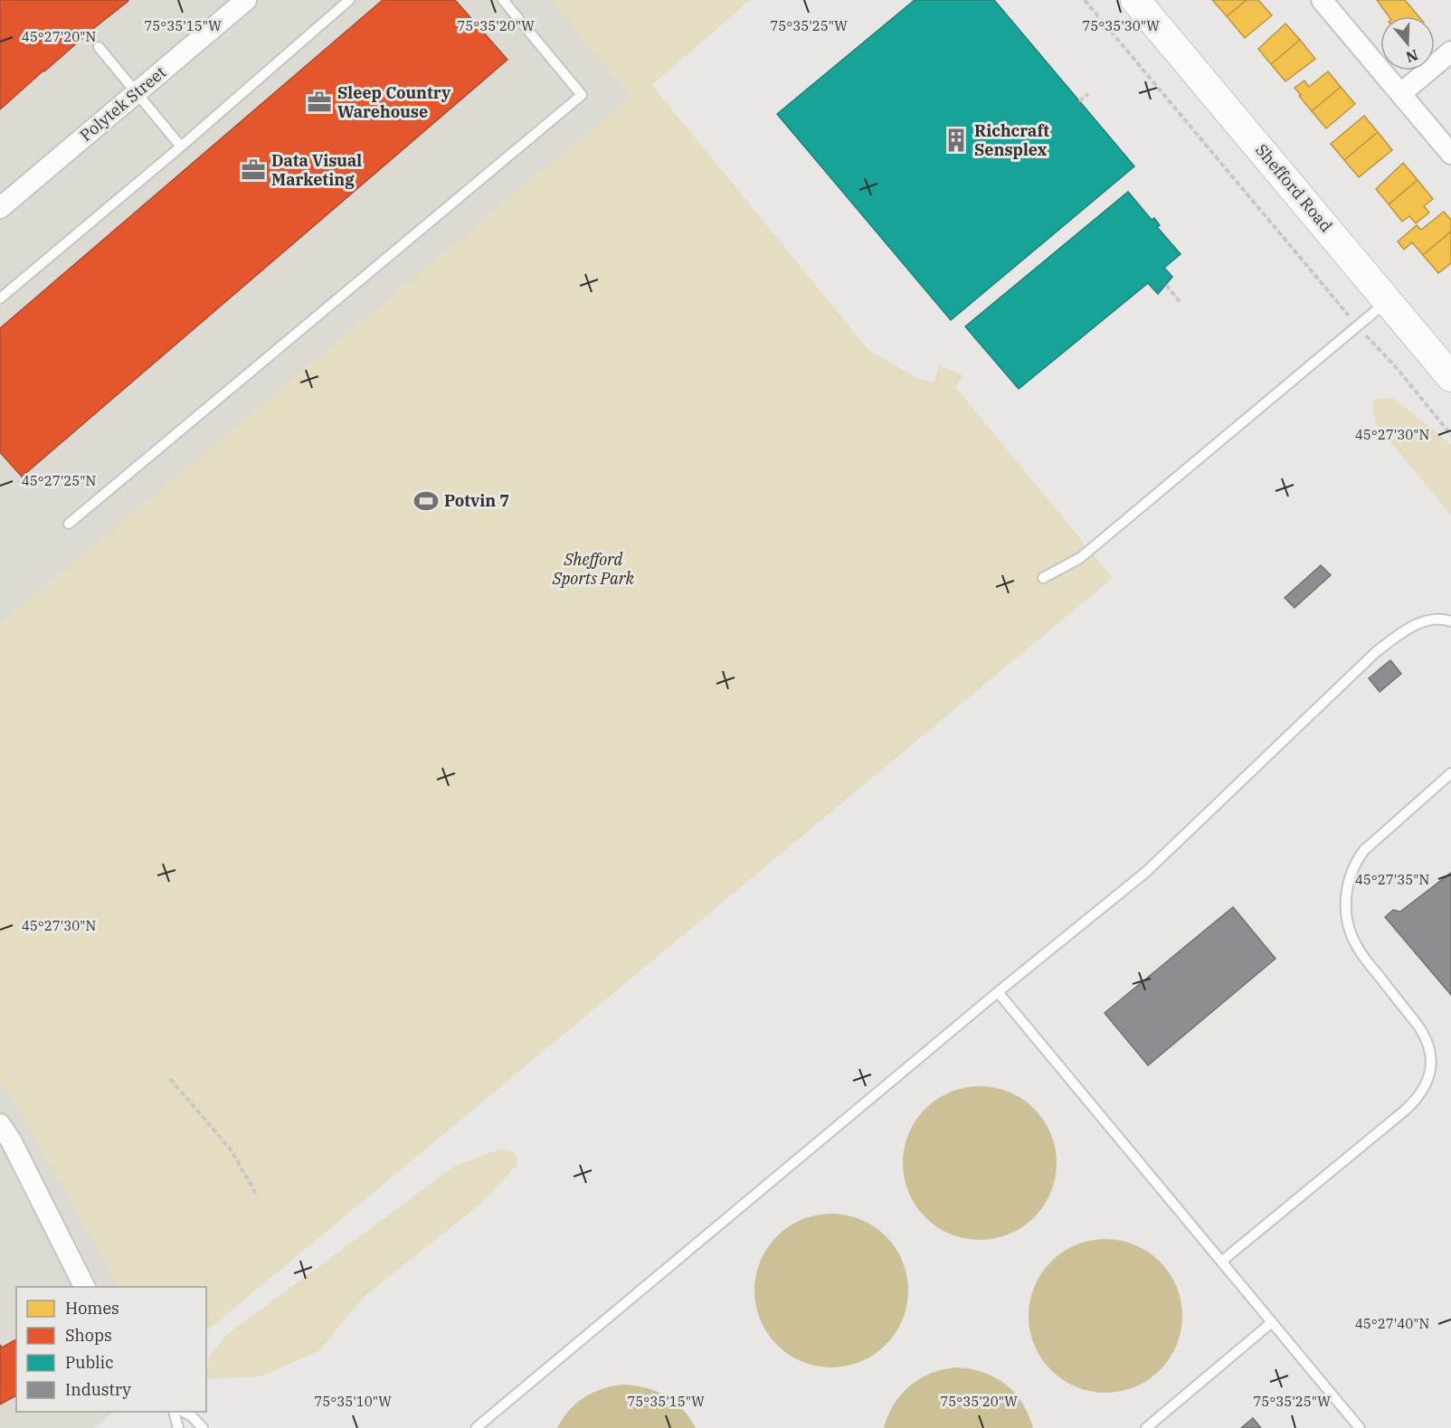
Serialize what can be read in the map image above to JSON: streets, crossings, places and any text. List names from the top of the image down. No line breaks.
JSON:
{"streets":{"street":["Polytek Street","Shefford Road"]},"parks":["Shefford Sports Park"],"places":{"office":["Sleep Country Warehouse","Data Visual Marketing"],"building":["Richcraft Sensplex"],"sports":["Potvin 7"]},"legend":["Homes","Shops","Public","Industry"],"north":"bottom","coordinates":["75°35'15\"W","75°35'20\"W","75°35'25\"W","75°35'30\"W","45°27'20\"N","45°27'30\"N","45°27'25\"N","45°27'35\"N","45°27'40\"N","75°35'10\"W"]}
